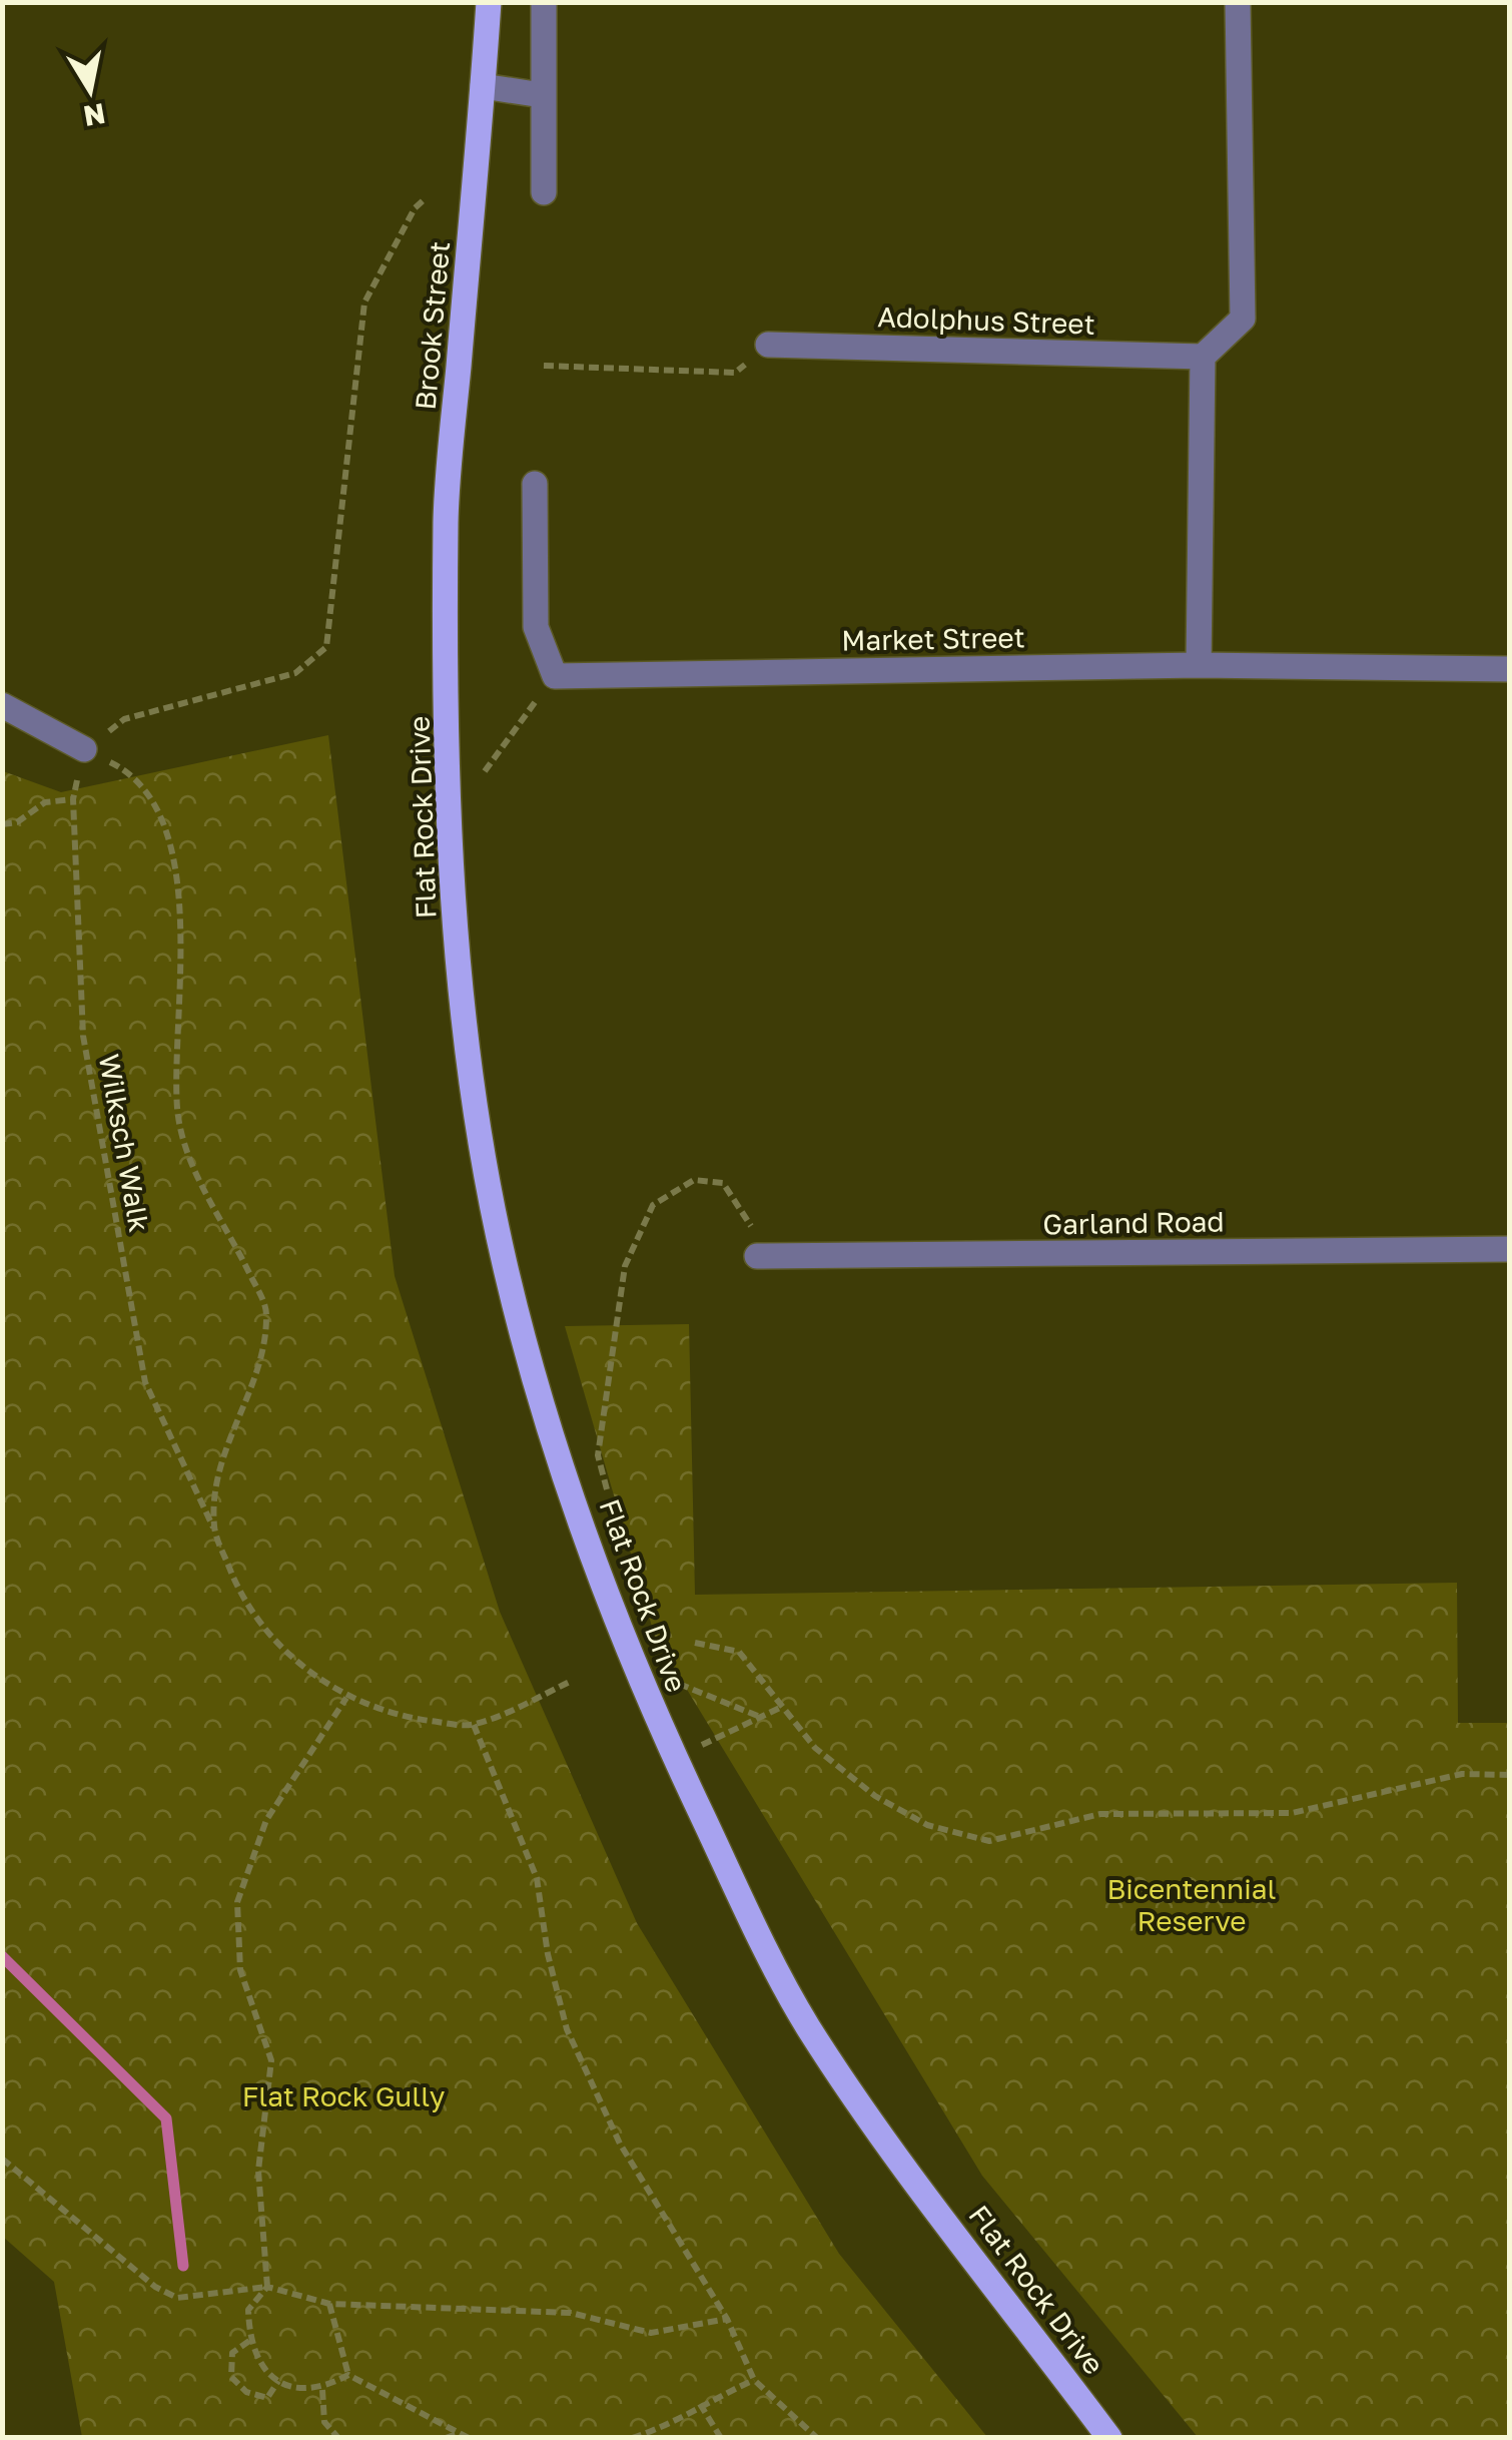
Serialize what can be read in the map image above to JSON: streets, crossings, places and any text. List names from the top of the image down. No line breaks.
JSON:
{"streets":{"main road":["Brook Street","Flat Rock Drive"],"street":["Adolphus Street","Market Street","Garland Road"],"path":["Wilksch Walk"]},"crossings":[["Brook Street","Flat Rock Drive"]],"parks":["Bicentennial Reserve","Flat Rock Gully"],"north":"bottom"}
